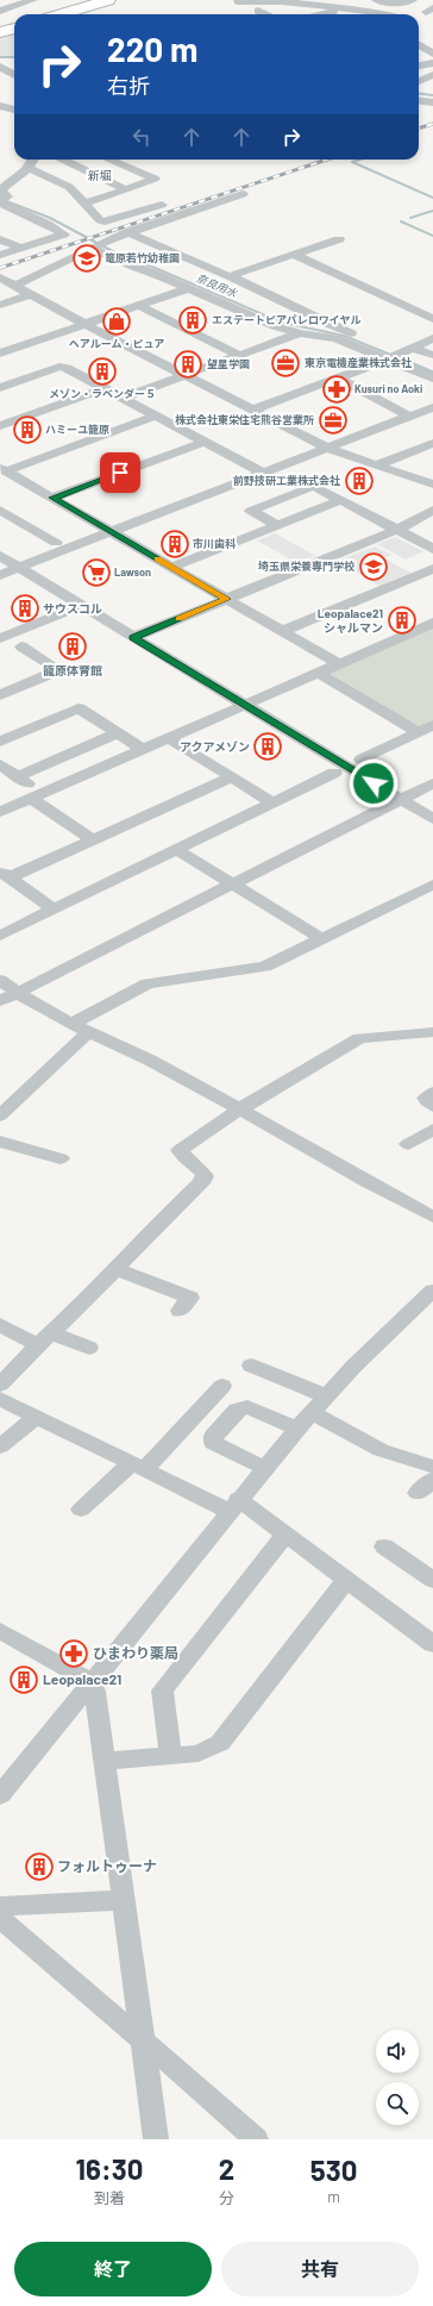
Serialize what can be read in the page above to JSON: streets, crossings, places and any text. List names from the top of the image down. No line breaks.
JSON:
{"districts":["新堀"],"water":["奈良用水"],"places":{"school or university":["篭原若竹幼稚園","埼玉県栄養専門学校"],"building":["エステートピアパレロワイヤル","望星学園","メゾン・ラベンダー５","ハミーユ籠原","前野技研工業株式会社","市川歯科","サウスコル","Leopalace21 シャルマン","籠原体育館","アクアメゾン","Leopalace21","フォルトゥーナ"],"shop":["ヘアルーム・ピュア"],"office":["東京電機産業株式会社","株式会社東栄住宅熊谷営業所"],"pharmacy":["Kusuri no Aoki","ひまわり薬局"],"supermarket":["Lawson"]},"page":{"turn":["220 m","右折"],"eta":["16:30","到着","2","分","530","m"],"buttons":["終了","共有"]}}
